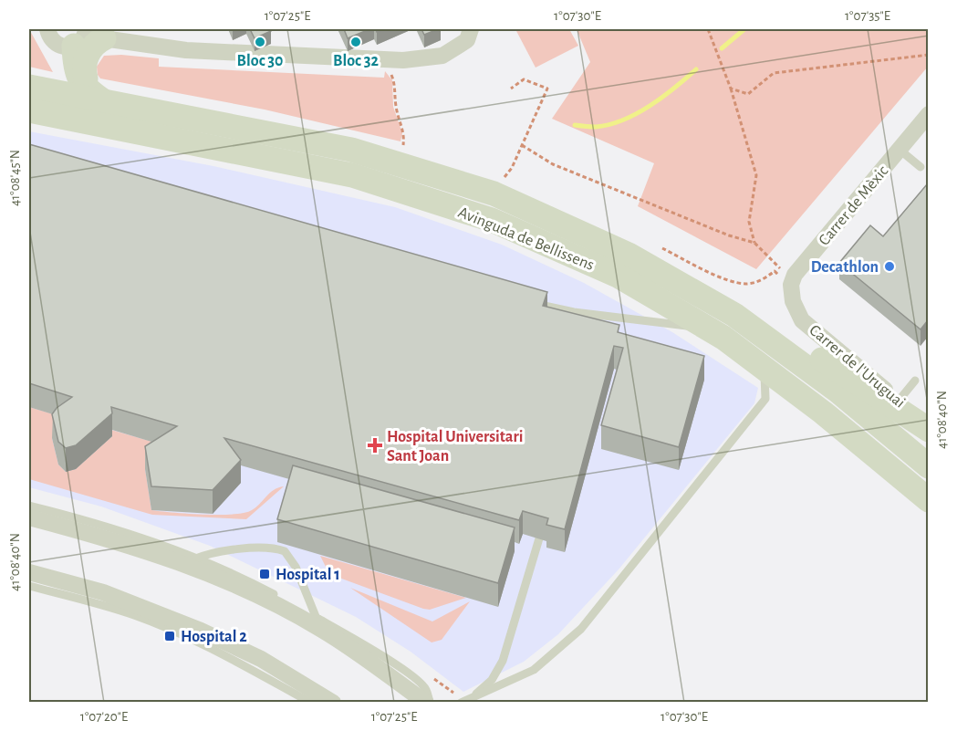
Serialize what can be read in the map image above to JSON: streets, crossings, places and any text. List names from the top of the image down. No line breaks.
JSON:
{"streets":{"main road":["Avinguda de Bellissens"],"street":["Carrer de Mèxic","Carrer de l'Uruguai"]},"crossings":[["Carrer de Mèxic","Carrer de l'Uruguai"]],"places":{"other":["Bloc 30","Bloc 32","Decathlon"],"health":["Hospital Universitari Sant Joan"],"transit":["Hospital 1","Hospital 2"]},"coordinates":["1°07'25\"E","1°07'30\"E","1°07'35\"E","41°08'45\"N","41°08'40\"N","1°07'20\"E"]}
